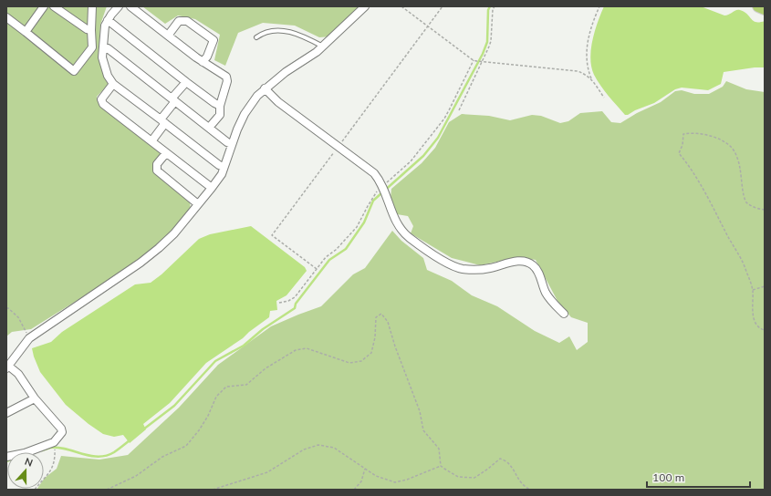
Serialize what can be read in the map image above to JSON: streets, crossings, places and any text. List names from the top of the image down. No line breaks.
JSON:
{"scale_bar":"100 m","north":"top"}
